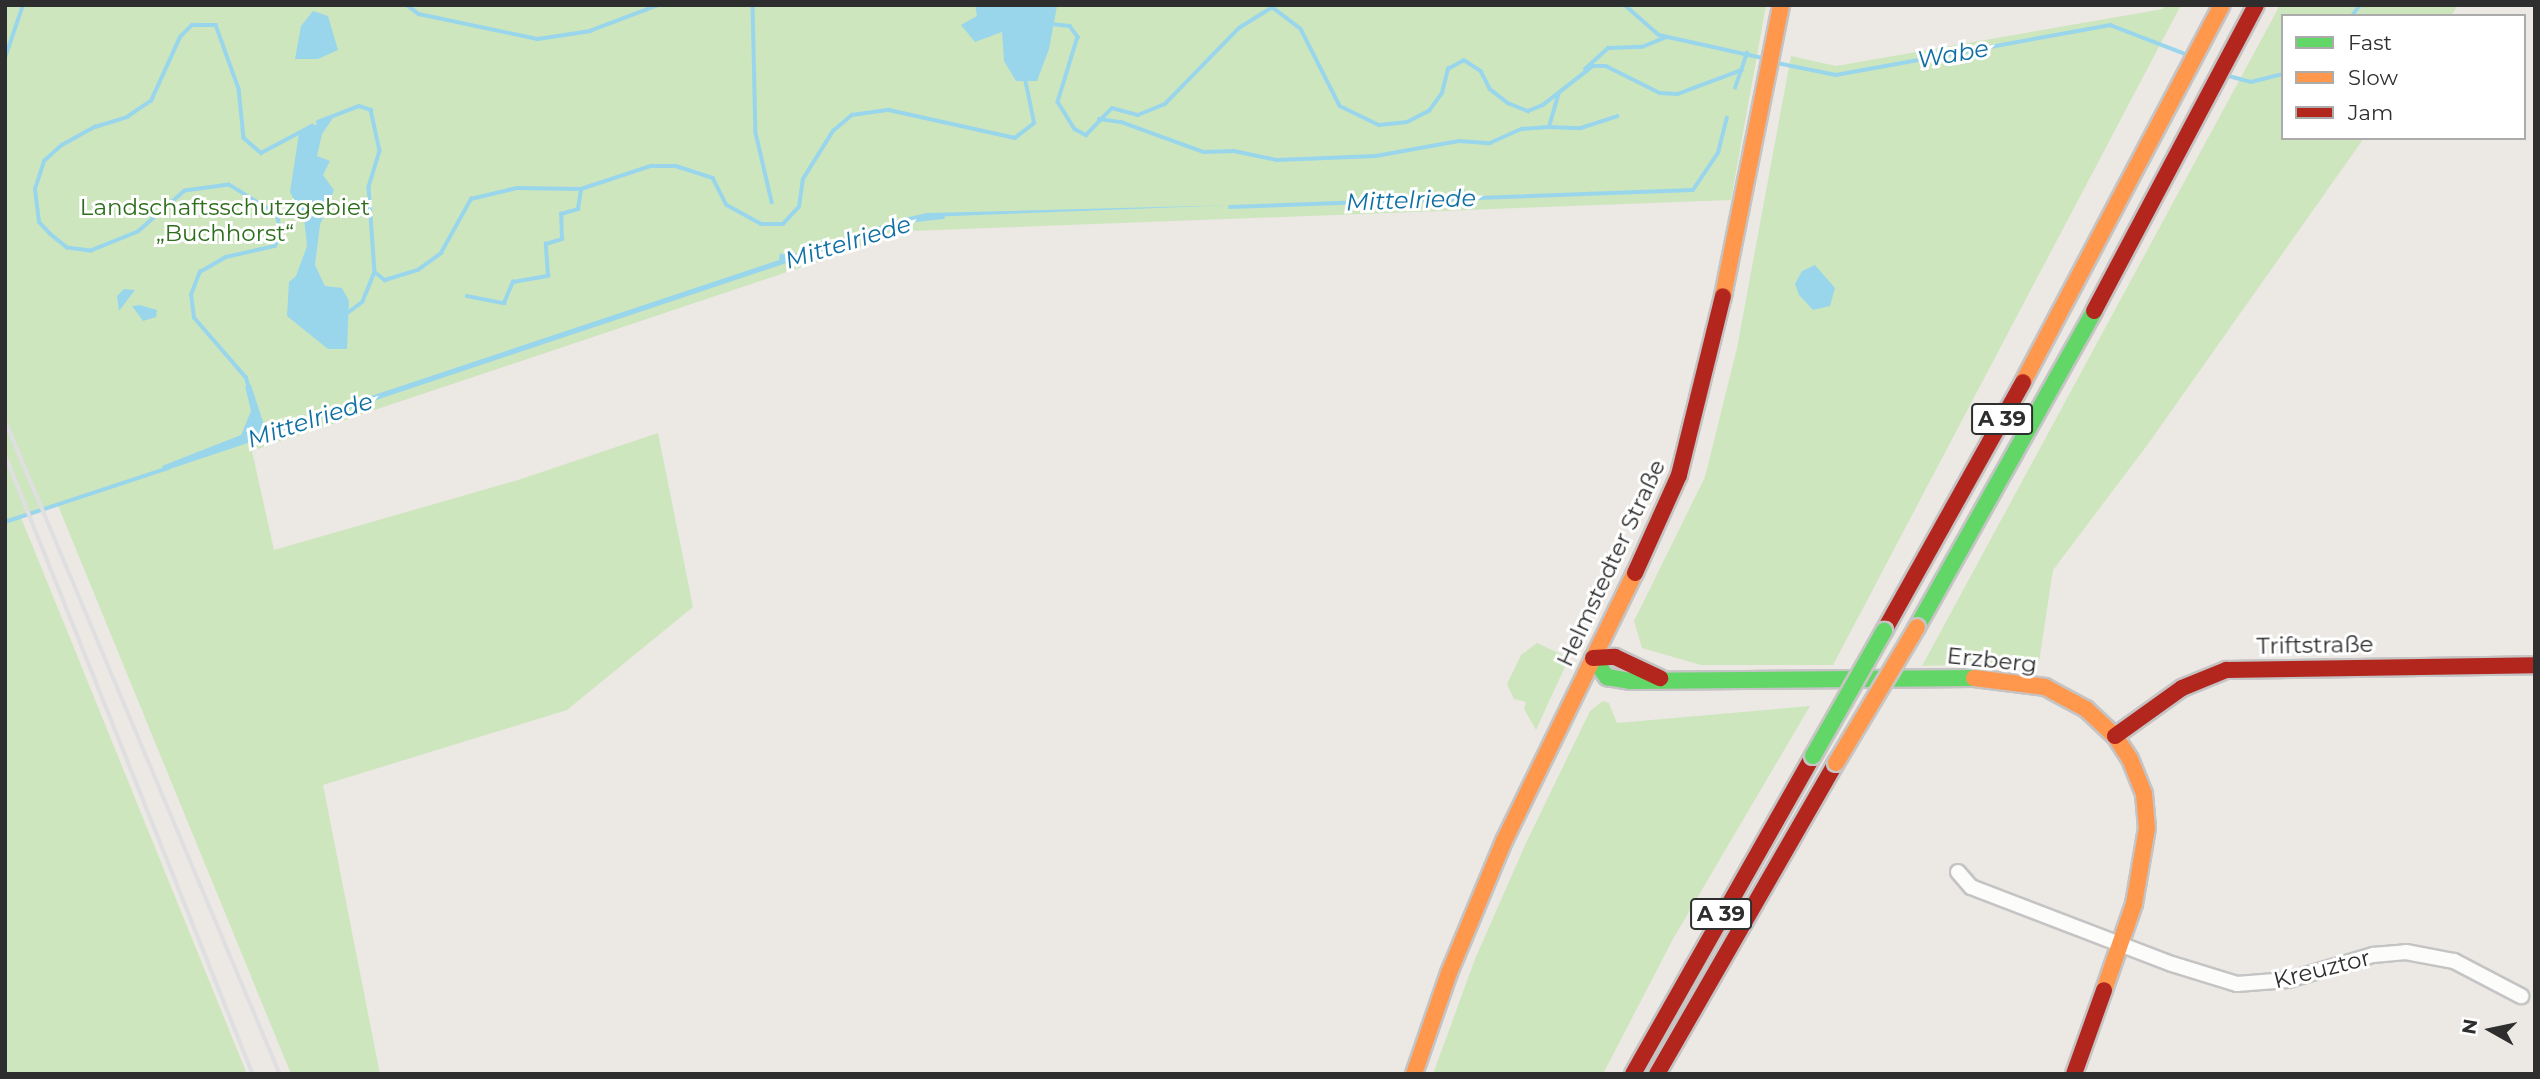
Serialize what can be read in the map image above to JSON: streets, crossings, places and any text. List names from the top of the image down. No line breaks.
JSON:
{"streets":{"main road":["A 39","Helmstedter Straße","Triftstraße","Erzberg"],"street":["Kreuztor"]},"crossings":[["Helmstedter Straße","Erzberg"],["Triftstraße","Erzberg"],["Erzberg","Kreuztor"]],"water":["Wabe","Mittelriede"],"parks":["Landschaftsschutzgebiet „Buchhorst“"],"legend":["Fast","Slow","Jam"],"north":"left"}
